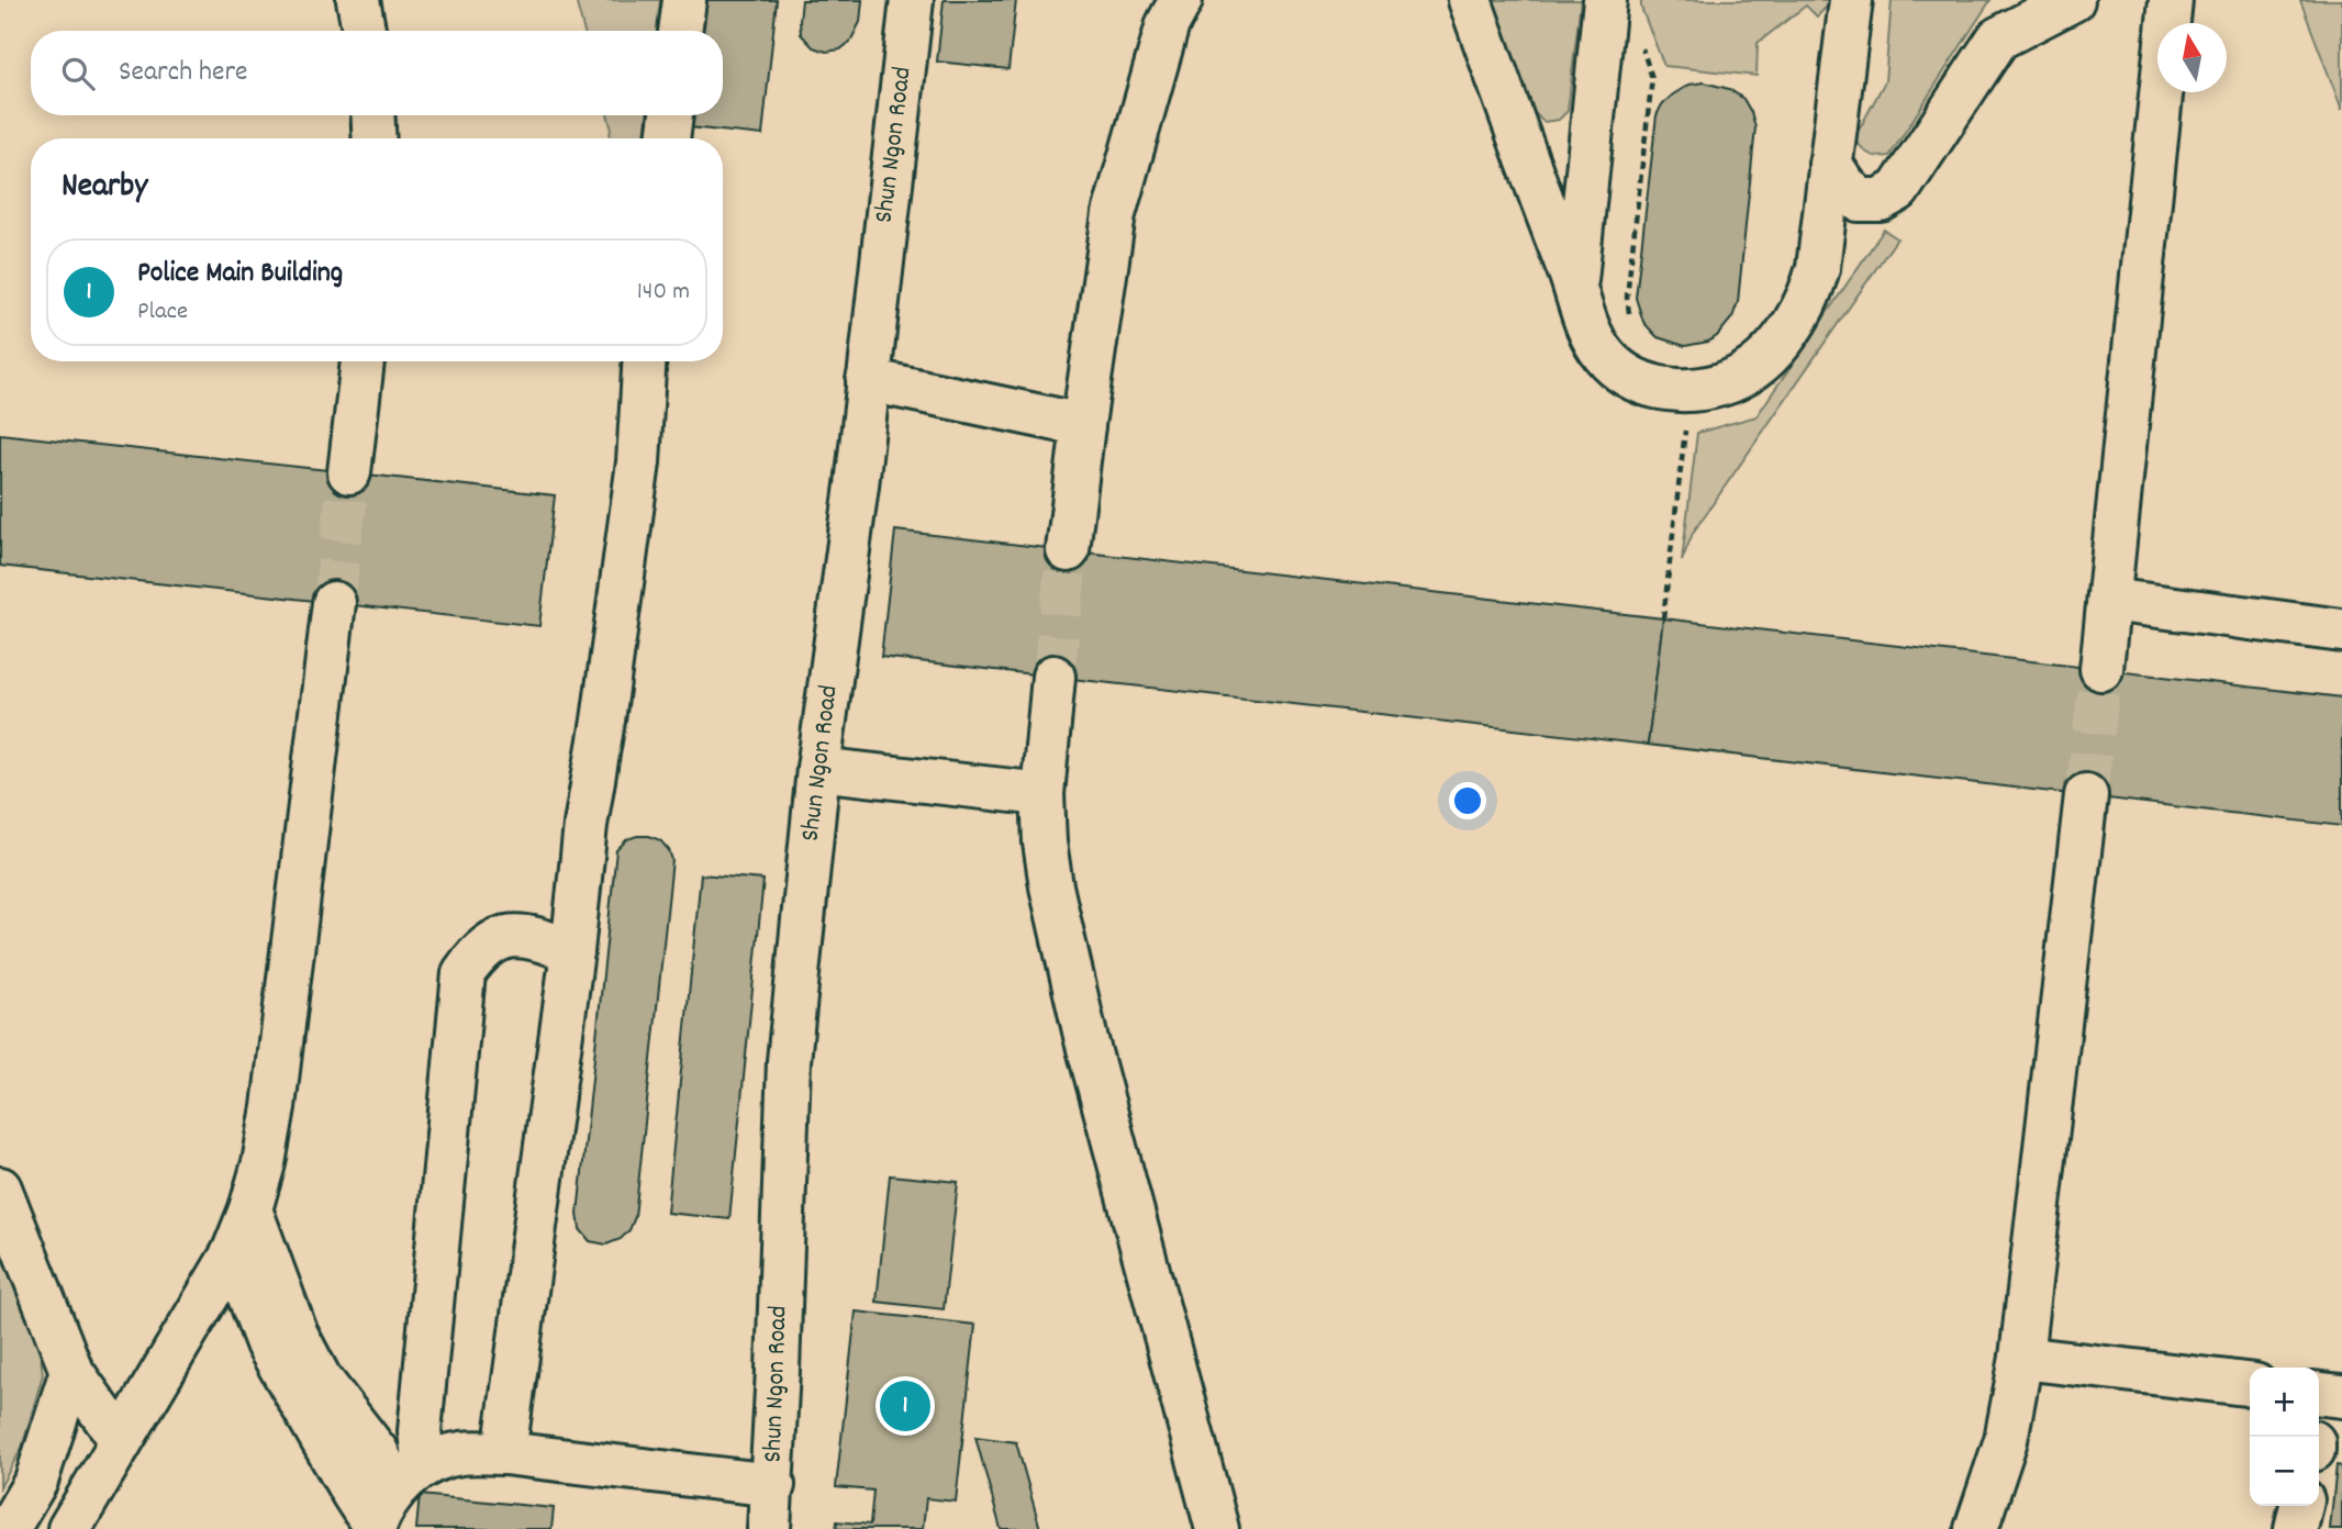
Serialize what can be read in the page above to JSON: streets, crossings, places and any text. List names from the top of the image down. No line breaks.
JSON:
{"streets":{"main road":["Shun Ngon Road"]},"north":"top","page":{"search":"Search here","heading":"Nearby","list":[{"mark":"1","name":"Police Main Building","note":"Place","value":"140 m"}],"map_buttons":["+","−"],"pins":"1"}}
